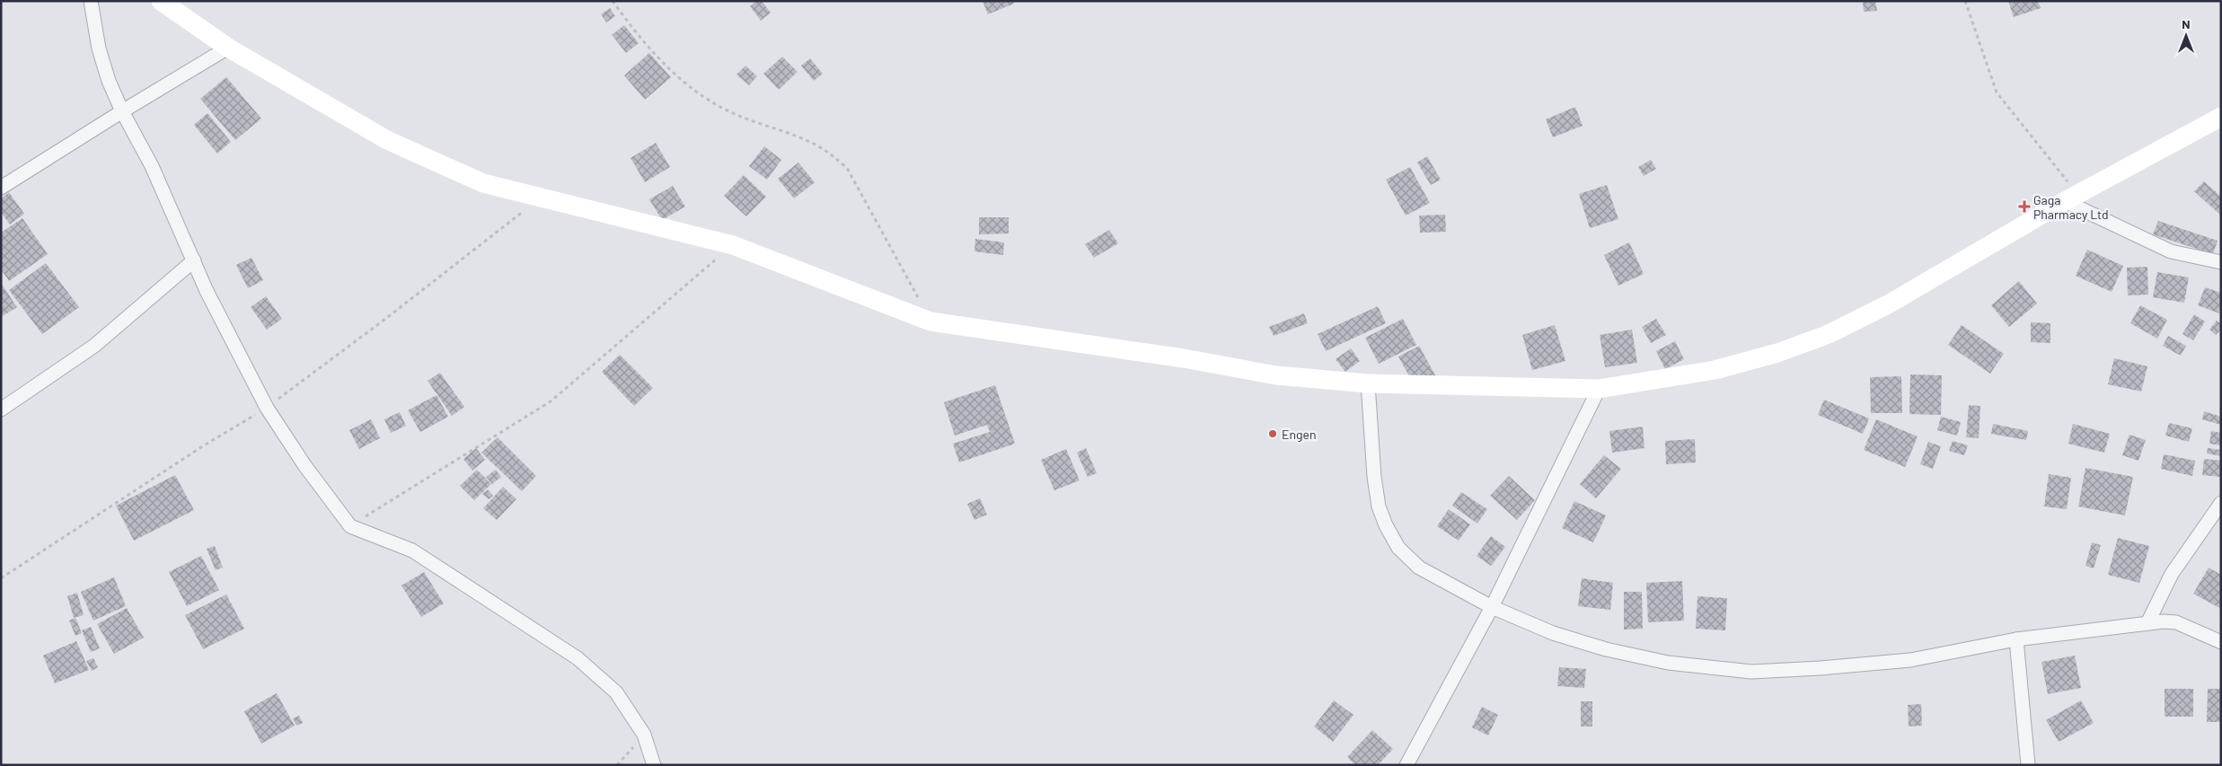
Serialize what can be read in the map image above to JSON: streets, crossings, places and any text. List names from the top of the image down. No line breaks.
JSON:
{"places":{"health":["Gaga Pharmacy Ltd"],"other":["Engen"]},"north":"top"}
